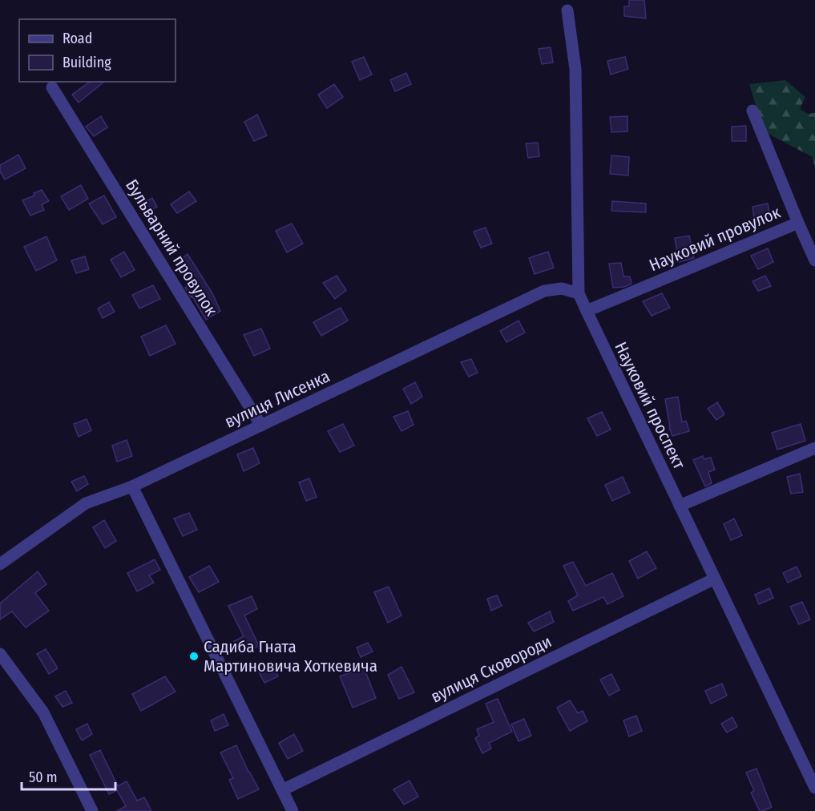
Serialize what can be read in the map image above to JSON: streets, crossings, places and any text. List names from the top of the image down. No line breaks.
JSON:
{"streets":{"street":["Науковий провулок","Бульварний провулок","вулиця Лисенка","Науковий проспект","вулиця Сковороди"]},"crossings":[["Науковий провулок","Науковий проспект"],["Бульварний провулок","вулиця Лисенка"],["вулиця Лисенка","Науковий проспект"],["Науковий проспект","вулиця Сковороди"]],"places":["Садиба Гната Мартиновича Хоткевича"],"legend":["Road","Building"],"scale_bar":"50 m"}
